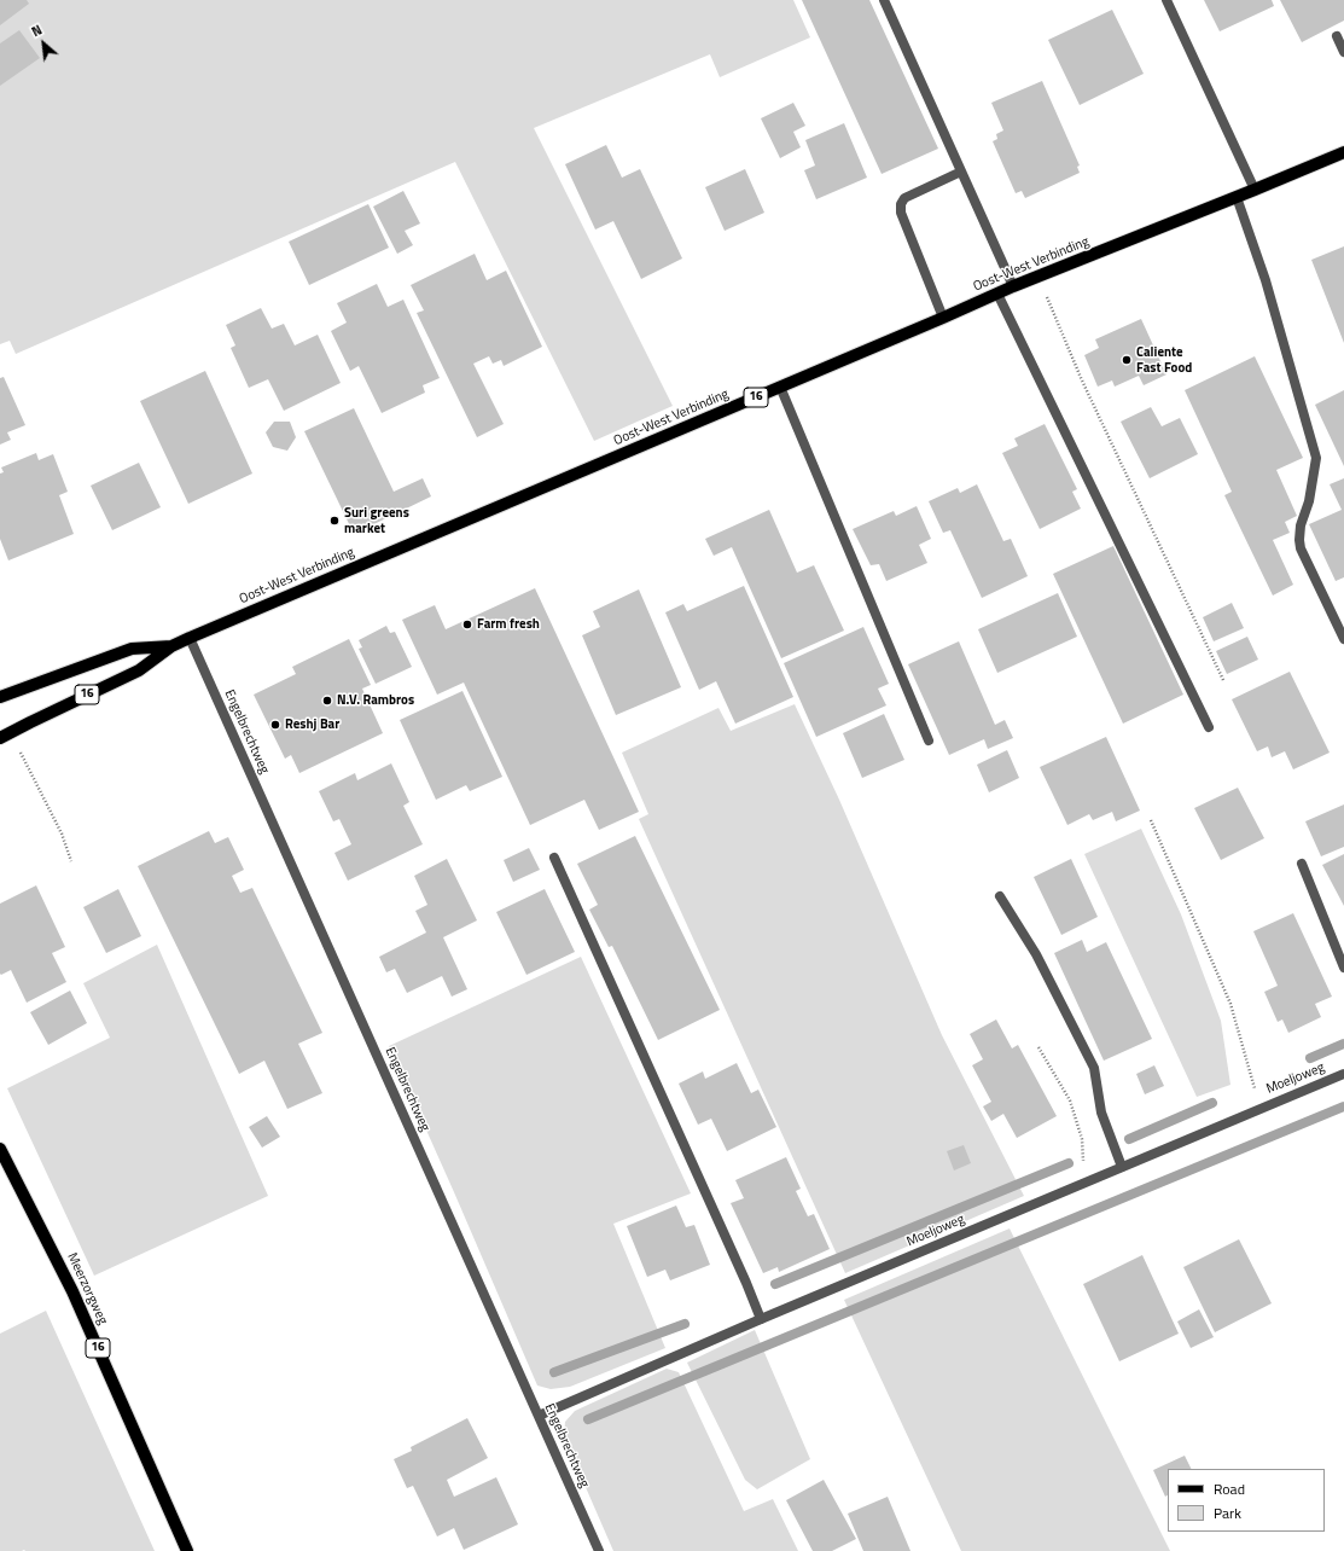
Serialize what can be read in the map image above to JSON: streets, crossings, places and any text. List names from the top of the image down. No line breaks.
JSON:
{"streets":{"main road":["Oost-West Verbinding","16","Meerzorgweg"],"street":["Engelbrechtweg","Moeljoweg"]},"crossings":[["Oost-West Verbinding","Engelbrechtweg"],["Engelbrechtweg","Moeljoweg"]],"places":["Caliente Fast Food","Suri greens market","Farm fresh","N.V. Rambros","Reshj Bar"],"legend":["Road","Park"],"north":"top left"}
